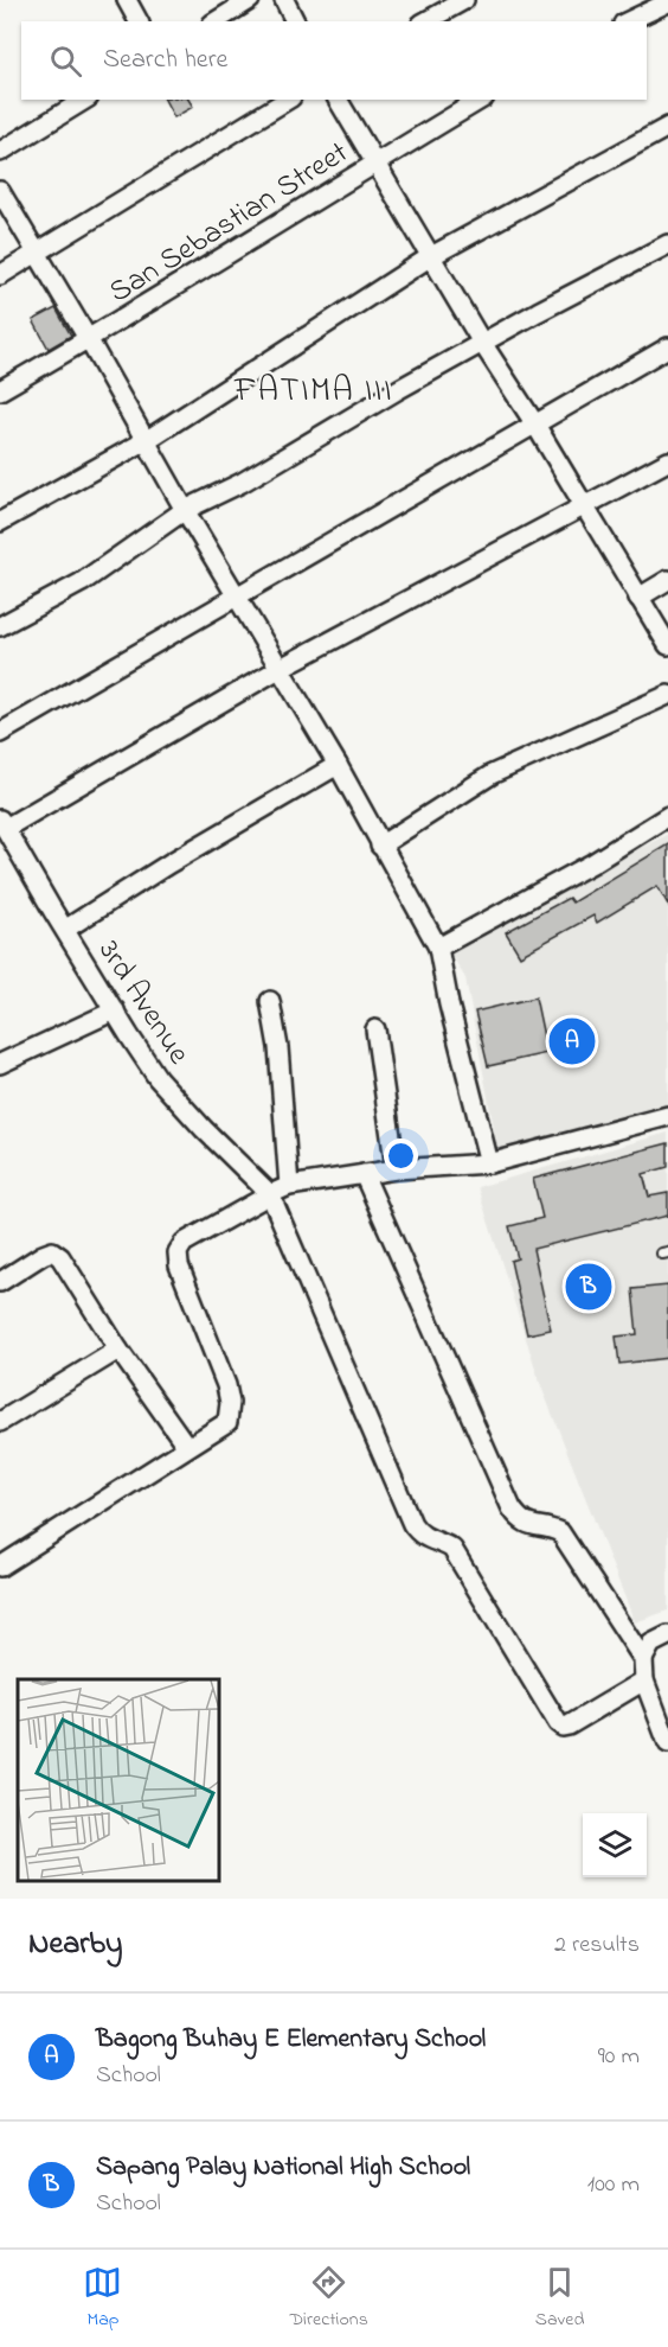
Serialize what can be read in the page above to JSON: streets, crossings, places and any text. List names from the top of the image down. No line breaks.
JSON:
{"streets":{"street":["San Sebastian Street","3rd Avenue"]},"districts":["FATIMA III"],"page":{"search":"Search here","pins":["A","B"],"heading":["Nearby","2 results"],"list":[{"mark":"A","name":"Bagong Buhay E Elementary School","note":"School","value":"90 m"},{"mark":"B","name":"Sapang Palay National High School","note":"School","value":"100 m"}],"nav":["Map","Directions","Saved"]}}
